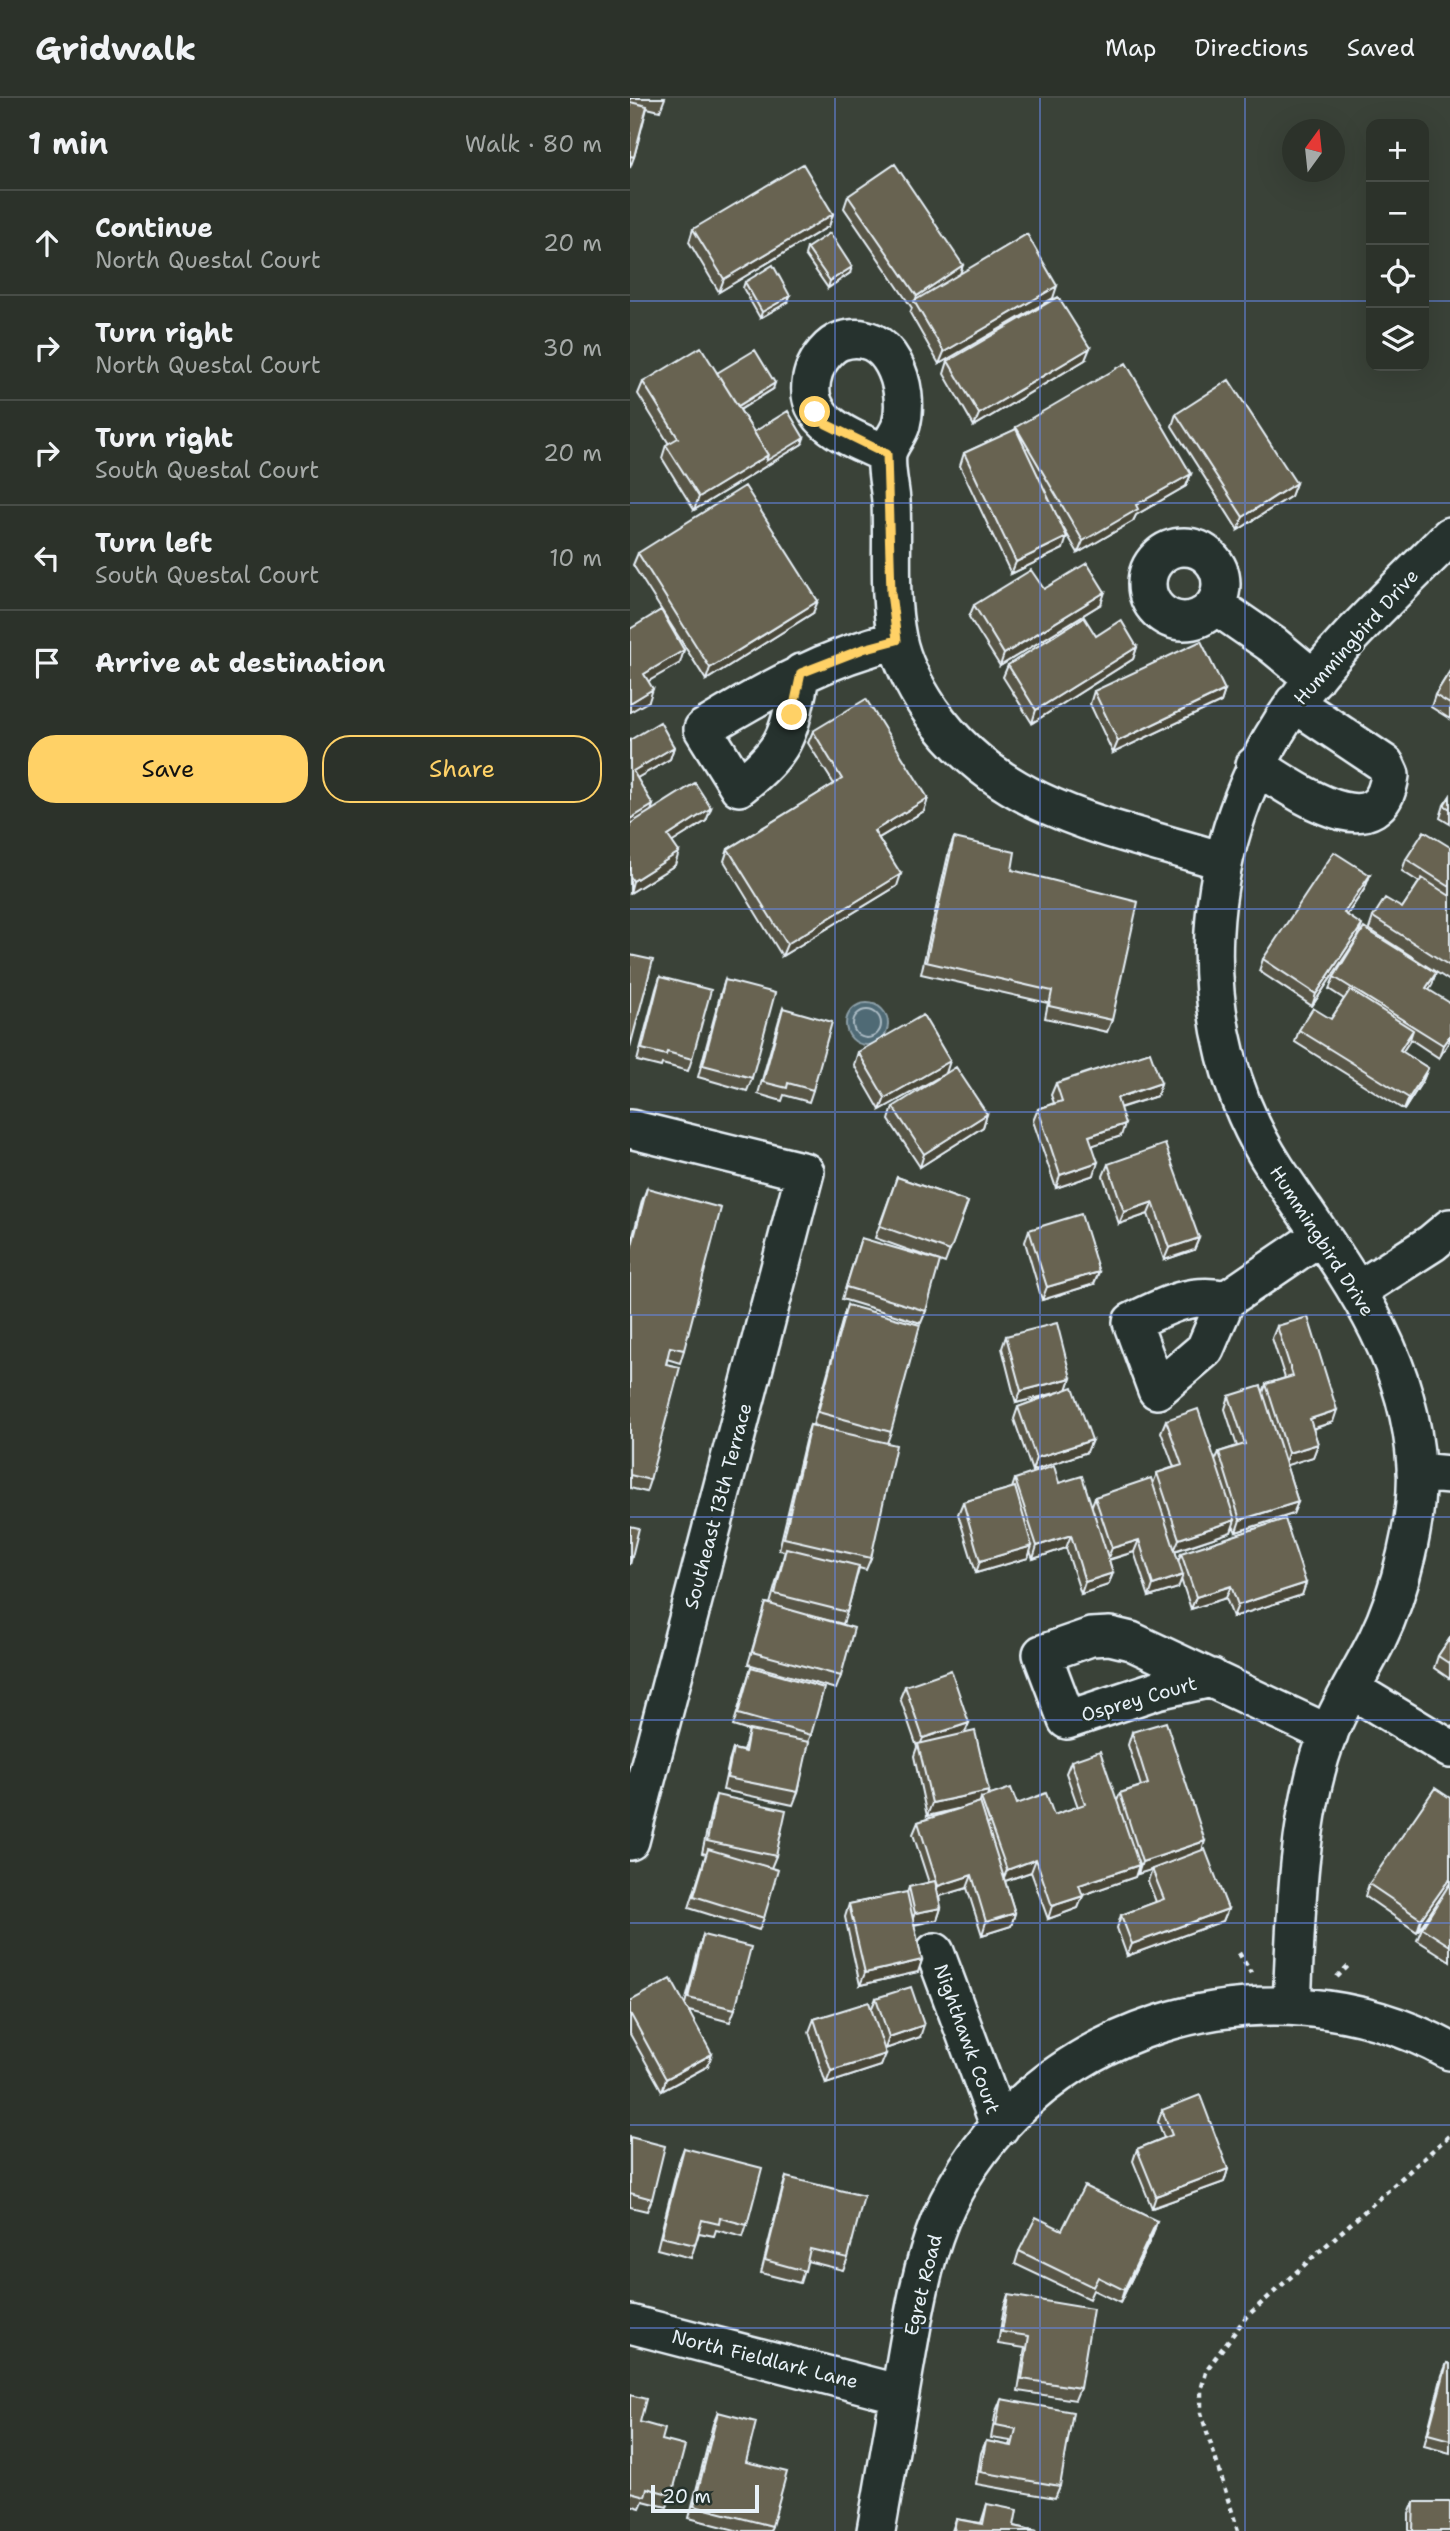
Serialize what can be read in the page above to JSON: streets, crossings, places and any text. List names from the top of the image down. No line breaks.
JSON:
{"streets":{"street":["Hummingbird Drive","Southeast 13th Terrace","Osprey Court","Nighthawk Court","Egret Road","North Fieldlark Lane"]},"crossings":[["Hummingbird Drive","Osprey Court"],["Hummingbird Drive","Egret Road"],["Nighthawk Court","Egret Road"],["Egret Road","North Fieldlark Lane"]],"scale_bar":"20 m","north":"top","page":{"header":"Gridwalk","nav":["Map","Directions","Saved"],"heading":["1 min","Walk · 80 m"],"map_buttons":["+","−"],"list":[["Continue","North Questal Court","20 m"],["Turn right","North Questal Court","30 m"],["Turn right","South Questal Court","20 m"],["Turn left","South Questal Court","10 m"],"Arrive at destination"],"buttons":["Save","Share"],"scale":"20 m"}}
